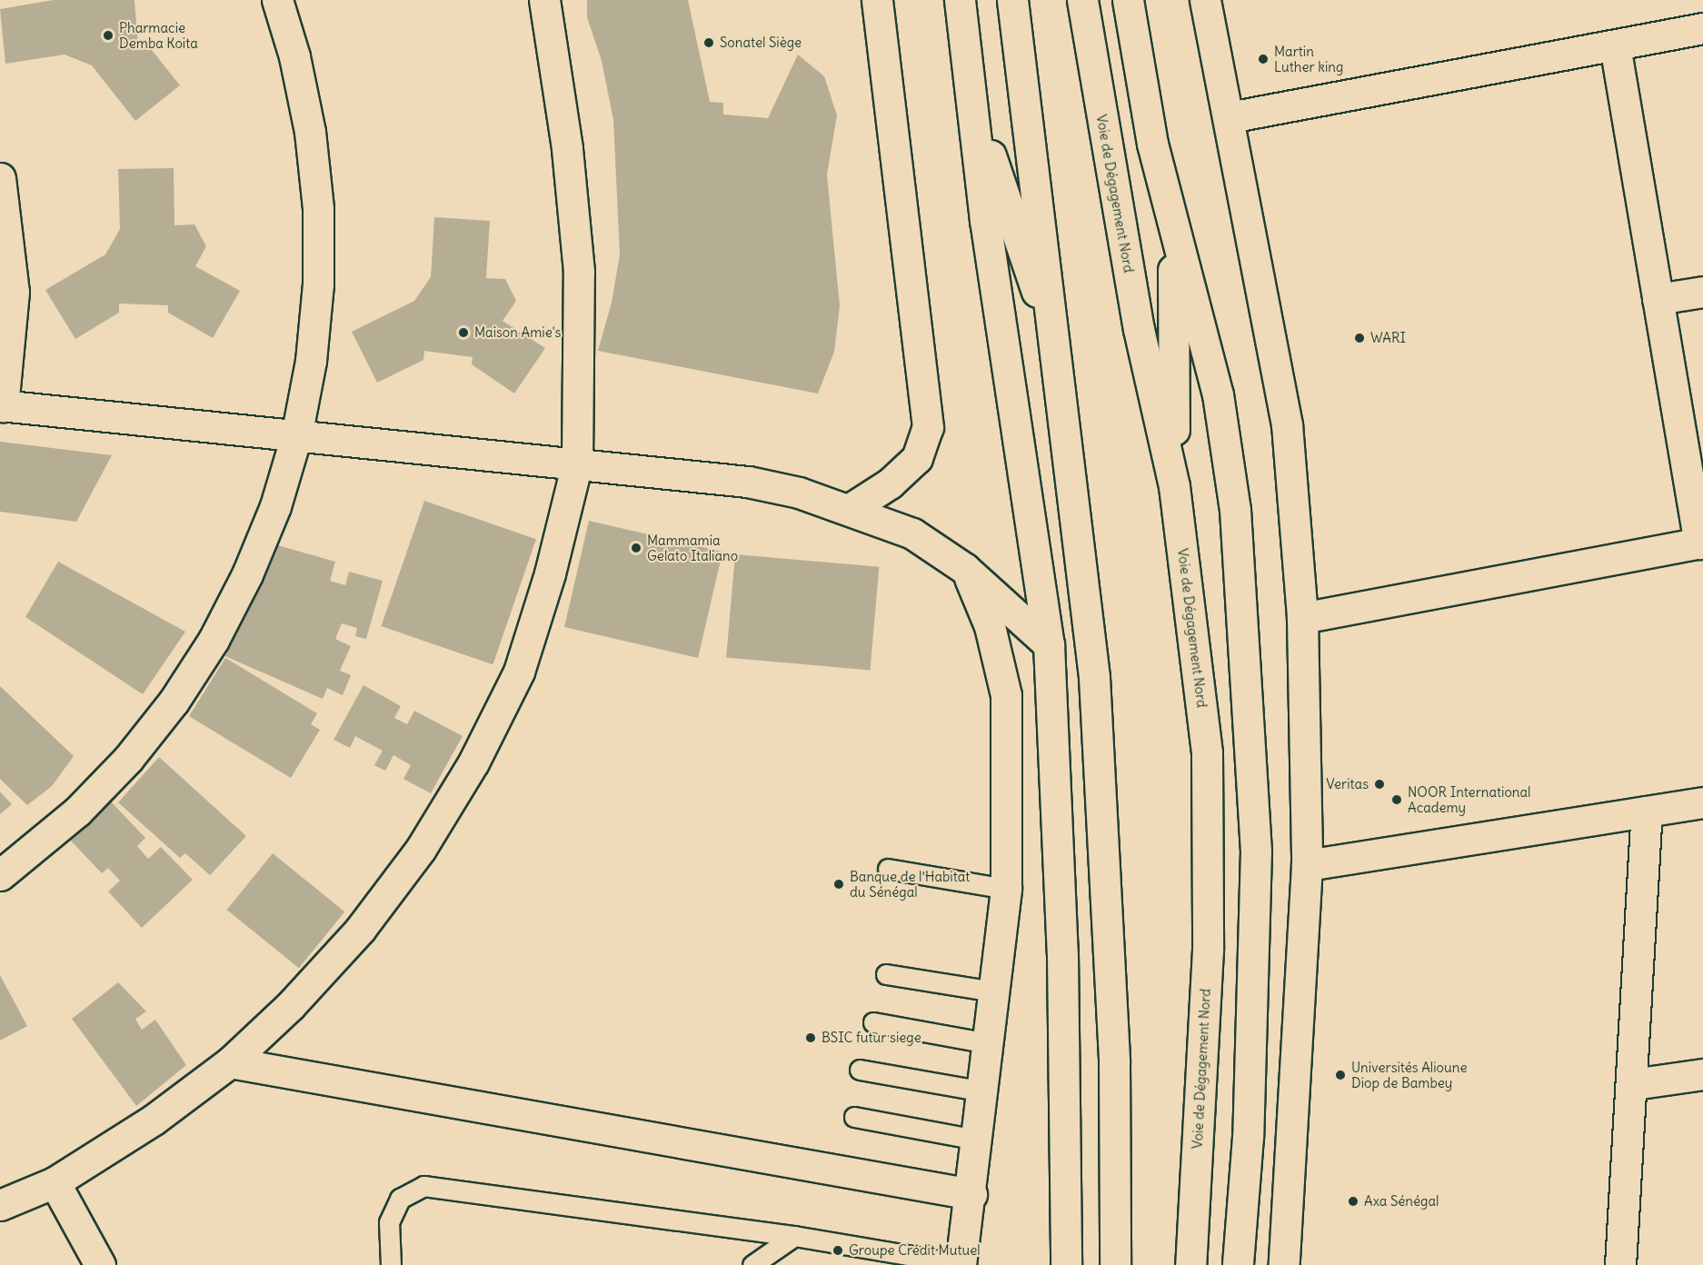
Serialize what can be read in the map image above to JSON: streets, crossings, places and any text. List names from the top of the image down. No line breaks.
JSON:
{"streets":{"main road":["Voie de Dégagement Nord"]},"places":["Pharmacie Demba Koita","Sonatel Siège","Martin Luther king","Maison Amie's","WARI","Mammamia Gelato Italiano","Veritas","NOOR International Academy","Banque de l’Habitat du Sénégal","BSIC futur siege","Universités Alioune Diop de Bambey","Axa Sénégal","Groupe Crédit Mutuel"]}
